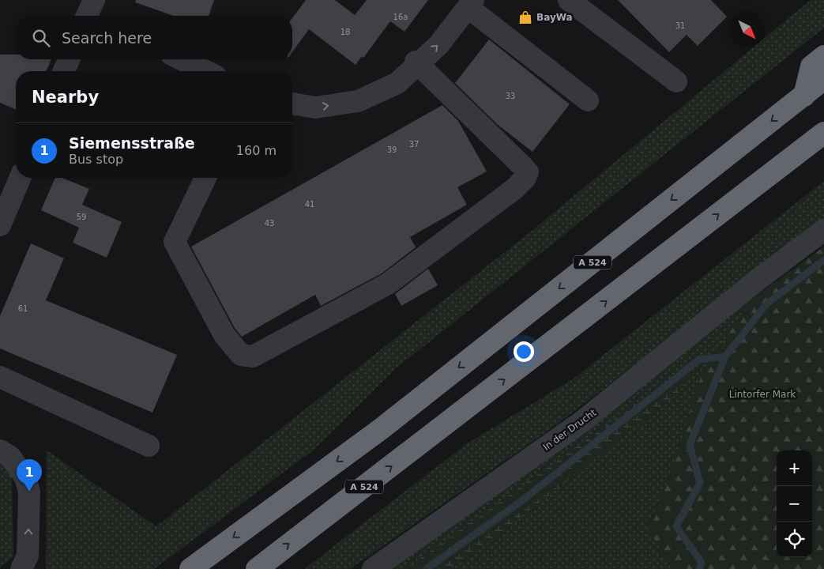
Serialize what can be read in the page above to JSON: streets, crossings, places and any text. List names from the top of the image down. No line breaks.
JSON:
{"streets":{"highway":["A 524"],"street":["In der Drucht"]},"parks":["Lintorfer Mark"],"places":{"shop":["BayWa"]},"house_numbers":["16a","31","18","33","37","39","41","59","43","61"],"north":"bottom right","page":{"search":"Search here","heading":"Nearby","list":[{"mark":"1","name":"Siemensstraße","note":"Bus stop","value":"160 m"}],"map_buttons":["+","−"],"pins":"1"}}
